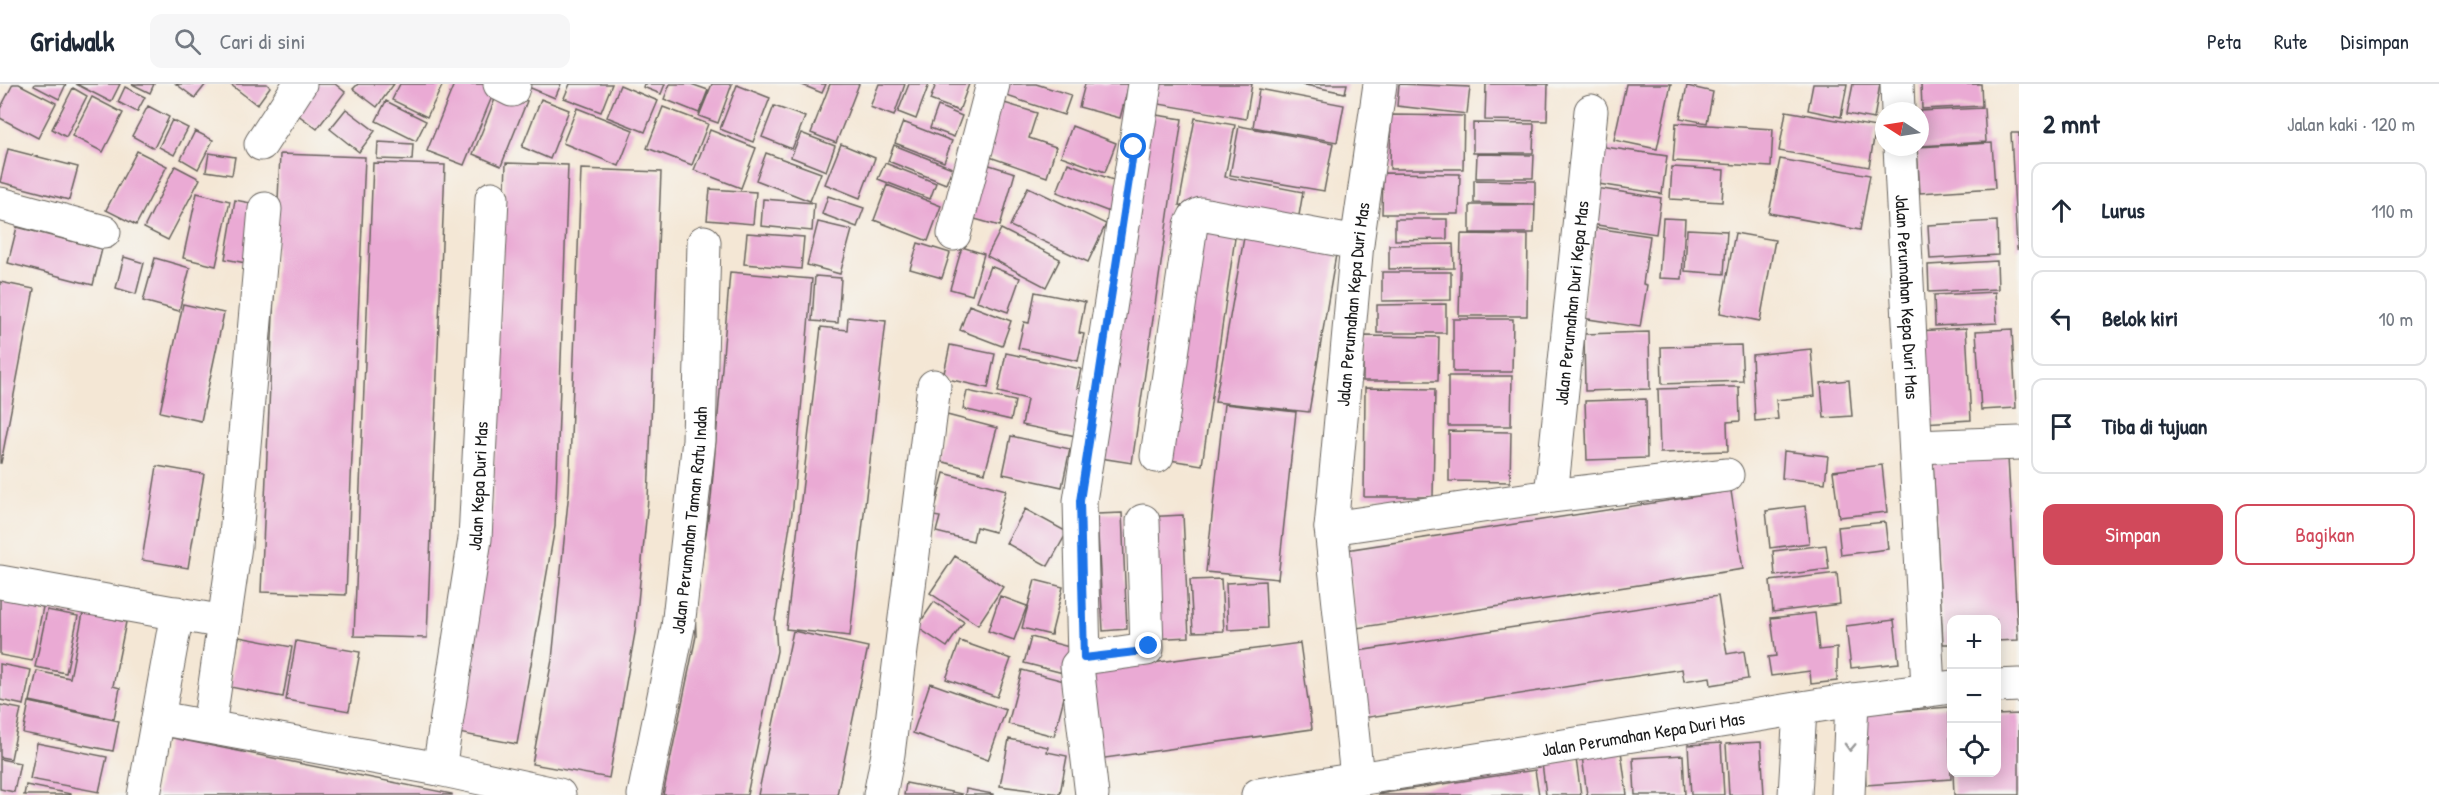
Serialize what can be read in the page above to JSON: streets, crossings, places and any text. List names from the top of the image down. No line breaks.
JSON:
{"streets":{"street":["Jalan Perumahan Kepa Duri Mas","Jalan Perumahan Duri Kepa Mas","Jalan Kepa Duri Mas","Jalan Perumahan Taman Ratu Indah"]},"north":"left","page":{"header":"Gridwalk","search":"Cari di sini","nav":["Peta","Rute","Disimpan"],"heading":["2 mnt","Jalan kaki · 120 m"],"list":[["Lurus","110 m"],["Belok kiri","10 m"],"Tiba di tujuan"],"buttons":["Simpan","Bagikan"],"map_buttons":["+","−"]}}
